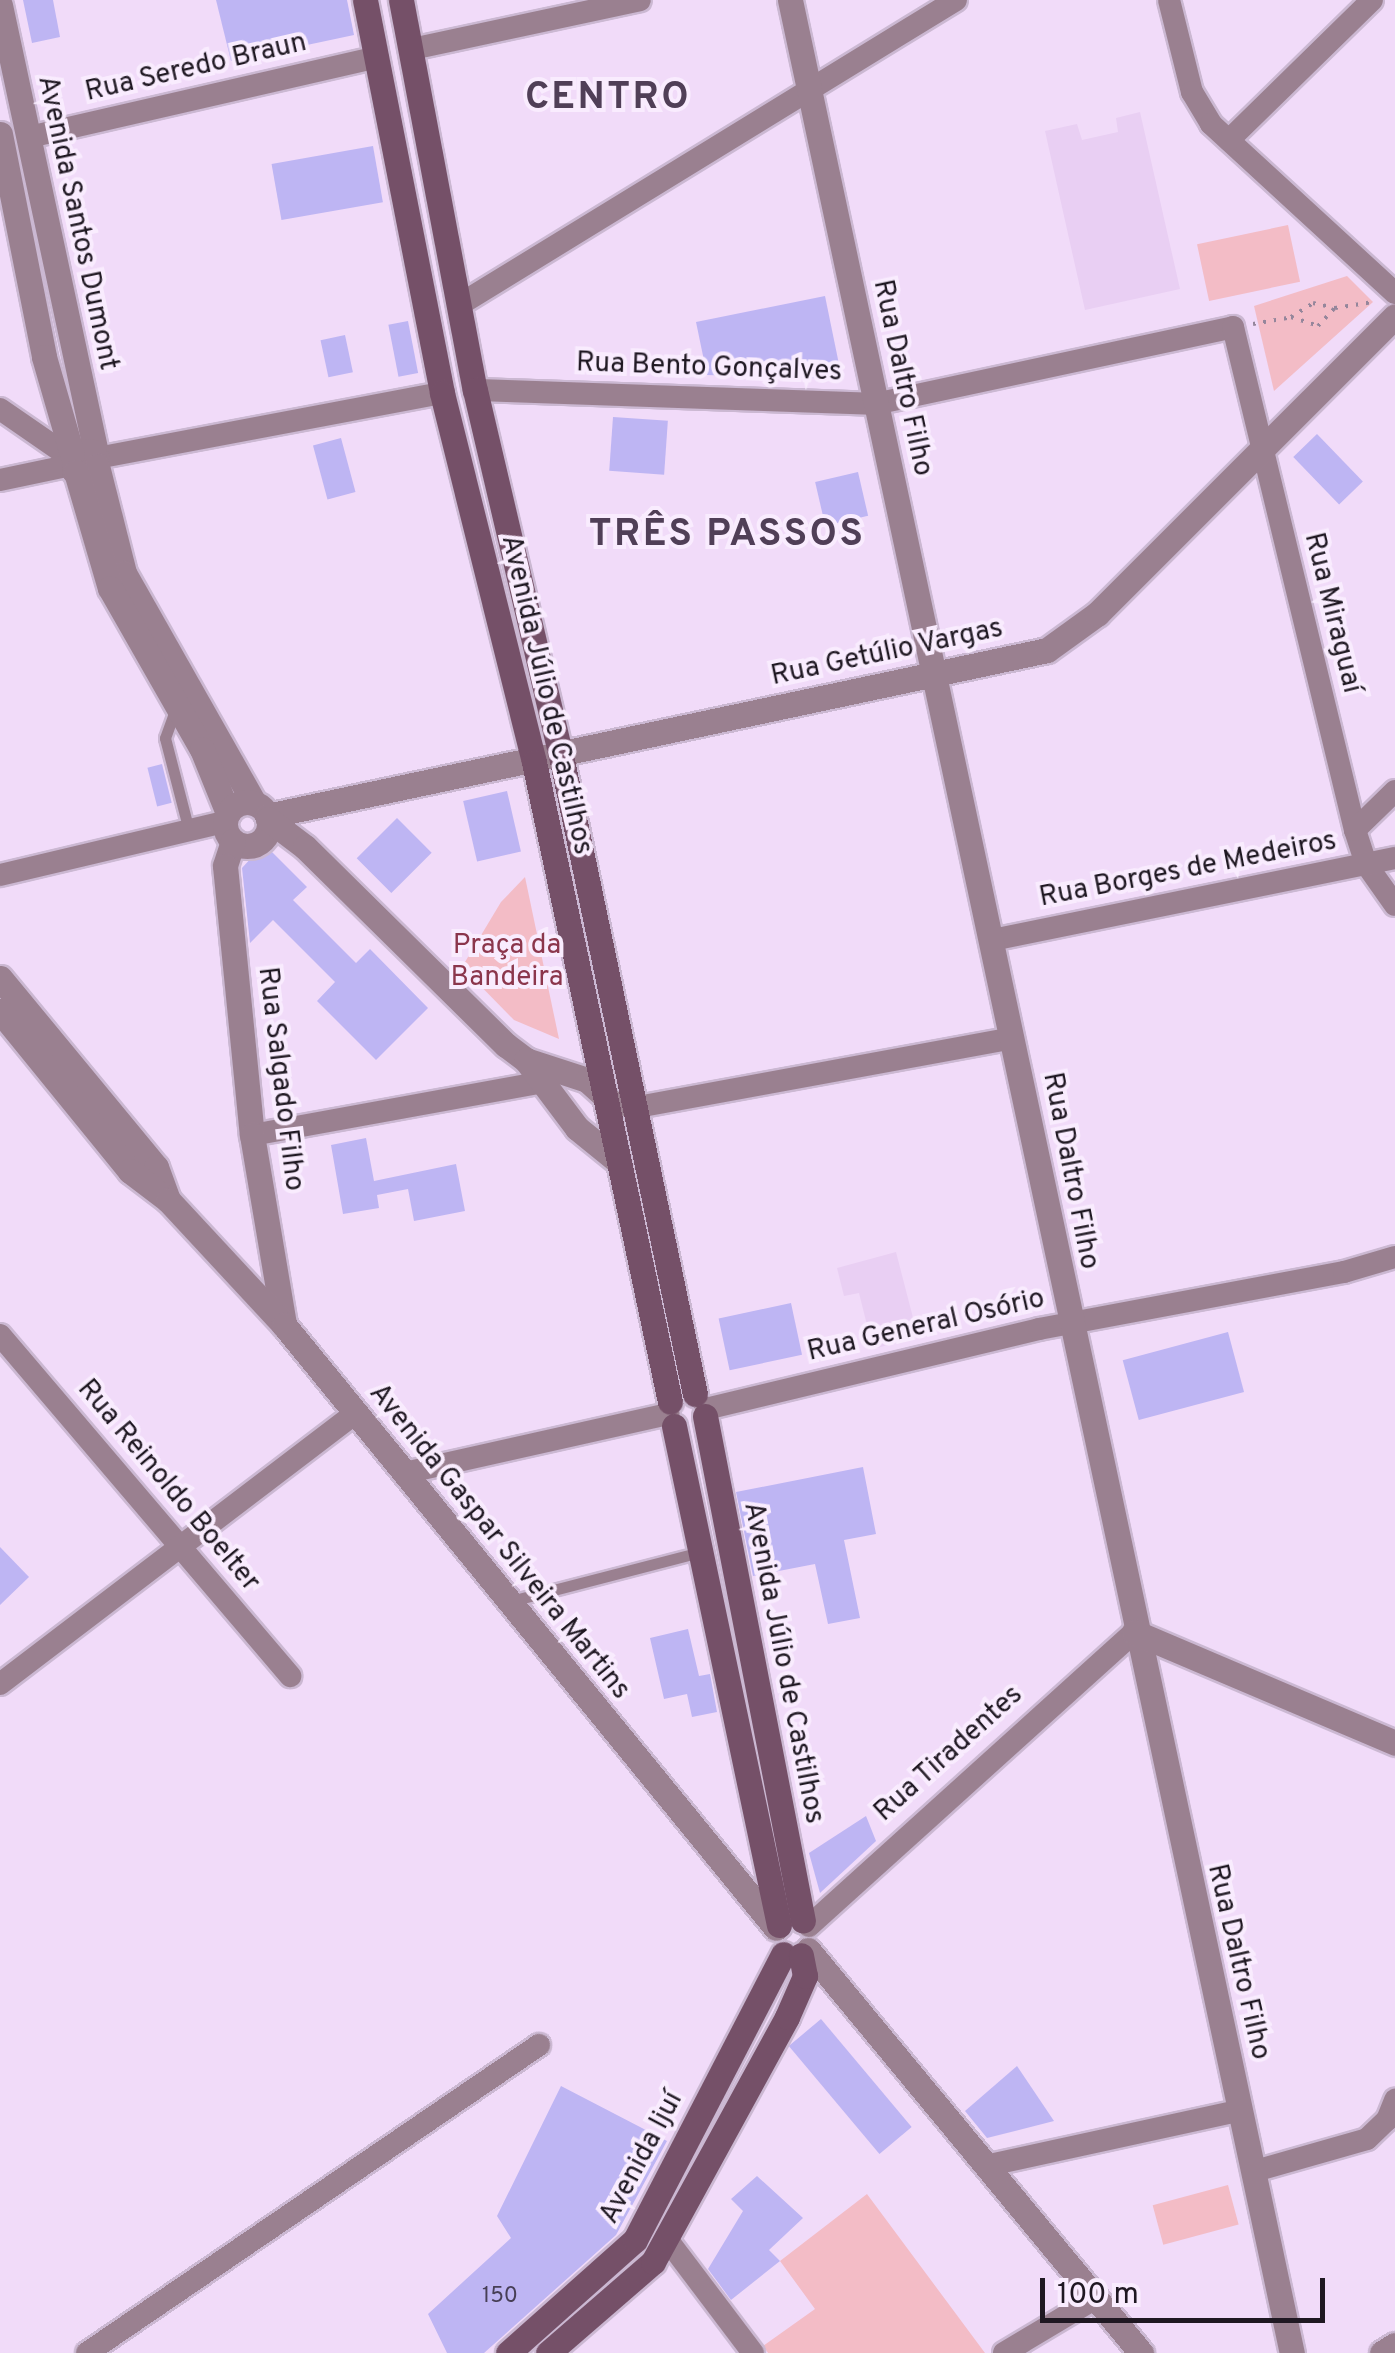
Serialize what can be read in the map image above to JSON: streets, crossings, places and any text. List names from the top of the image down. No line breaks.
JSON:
{"streets":{"main road":["Avenida Júlio de Castilhos","Avenida Ijuí"],"street":["Rua Seredo Braun","Avenida Santos Dumont","Rua Bento Gonçalves","Rua Daltro Filho","Rua Miraguaí","Rua Getúlio Vargas","Rua Borges de Medeiros","Rua Salgado Filho","Rua General Osório","Rua Reinoldo Boelter","Avenida Gaspar Silveira Martins","Rua Tiradentes"]},"crossings":[["Rua Seredo Braun","Avenida Santos Dumont"],["Rua Seredo Braun","Avenida Júlio de Castilhos"],["Avenida Santos Dumont","Rua Getúlio Vargas"],["Avenida Santos Dumont","Avenida Júlio de Castilhos"],["Avenida Santos Dumont","Rua Salgado Filho"],["Rua Bento Gonçalves","Rua Daltro Filho"],["Rua Bento Gonçalves","Rua Miraguaí"],["Rua Bento Gonçalves","Avenida Júlio de Castilhos"],["Rua Daltro Filho","Rua Getúlio Vargas"],["Rua Daltro Filho","Rua Borges de Medeiros"],["Rua Daltro Filho","Rua General Osório"],["Rua Daltro Filho","Rua Tiradentes"],["Rua Miraguaí","Rua Getúlio Vargas"],["Rua Miraguaí","Rua Borges de Medeiros"],["Rua Getúlio Vargas","Avenida Júlio de Castilhos"],["Avenida Júlio de Castilhos","Rua General Osório"],["Avenida Júlio de Castilhos","Avenida Gaspar Silveira Martins"],["Avenida Júlio de Castilhos","Rua Tiradentes"],["Avenida Júlio de Castilhos","Avenida Ijuí"],["Rua Salgado Filho","Avenida Gaspar Silveira Martins"],["Rua General Osório","Avenida Gaspar Silveira Martins"],["Avenida Gaspar Silveira Martins","Rua Tiradentes"],["Avenida Gaspar Silveira Martins","Avenida Ijuí"],["Rua Tiradentes","Avenida Ijuí"]],"districts":["CENTRO","TRÊS PASSOS"],"parks":["Praça da Bandeira"],"house_numbers":["150"],"scale_bar":"100 m"}
